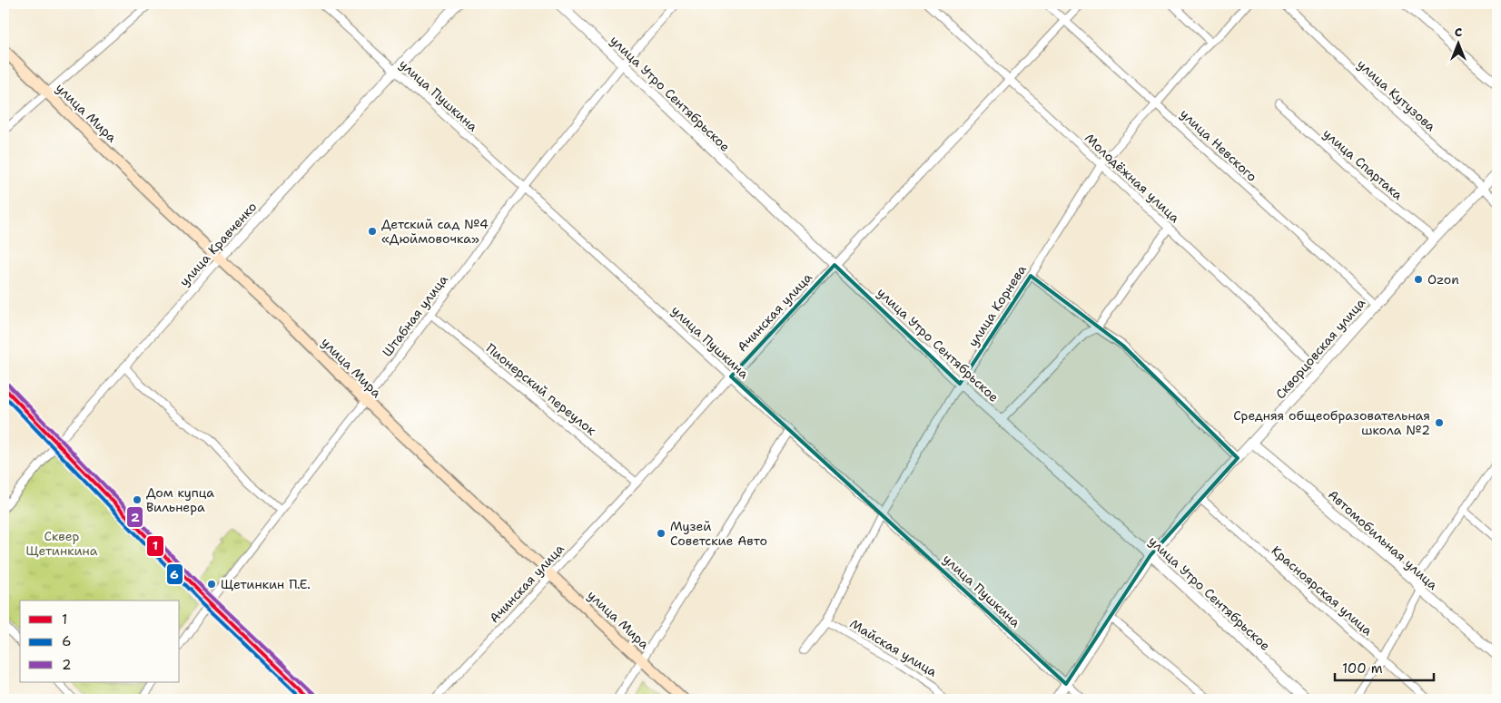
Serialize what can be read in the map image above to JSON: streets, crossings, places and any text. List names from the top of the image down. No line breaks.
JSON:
{"streets":{"main road":["улица Мира"],"street":["улица Утро Сентябрьское","улица Пушкина","улица Кутузова","улица Невского","улица Спартака","Молодёжная улица","улица Кравченко","улица Корнева","Ачинская улица","Штабная улица","Скворцовская улица","Пионерский переулок","Автомобильная улица","Красноярская улица","Майская улица"]},"crossings":[["улица Утро Сентябрьское","улица Корнева"],["улица Утро Сентябрьское","Ачинская улица"],["улица Утро Сентябрьское","Штабная улица"],["улица Утро Сентябрьское","Скворцовская улица"],["улица Пушкина","улица Кравченко"],["улица Пушкина","улица Корнева"],["улица Пушкина","Ачинская улица"],["улица Пушкина","Штабная улица"],["улица Пушкина","Скворцовская улица"],["улица Кутузова","Скворцовская улица"],["улица Мира","улица Кравченко"],["улица Мира","Ачинская улица"],["улица Мира","Штабная улица"],["улица Невского","улица Корнева"],["улица Невского","Ачинская улица"],["улица Невского","Скворцовская улица"],["улица Спартака","Скворцовская улица"],["Молодёжная улица","улица Корнева"],["Молодёжная улица","Ачинская улица"],["Молодёжная улица","Скворцовская улица"],["улица Корнева","Майская улица"],["Ачинская улица","Пионерский переулок"],["Штабная улица","Пионерский переулок"],["Скворцовская улица","Автомобильная улица"],["Скворцовская улица","Красноярская улица"]],"parks":["Сквер Щетинкина"],"places":["Детский сад №4 «Дюймовочка»","Ozon","Средняя общеобразовательная школа №2","Дом купца Вильнера","Музей Советские Авто","Щетинкин П.Е."],"lines":["transit line 2","transit line 1","transit line 6"],"legend":["1","6","2"],"scale_bar":"100 m","north":"top"}
